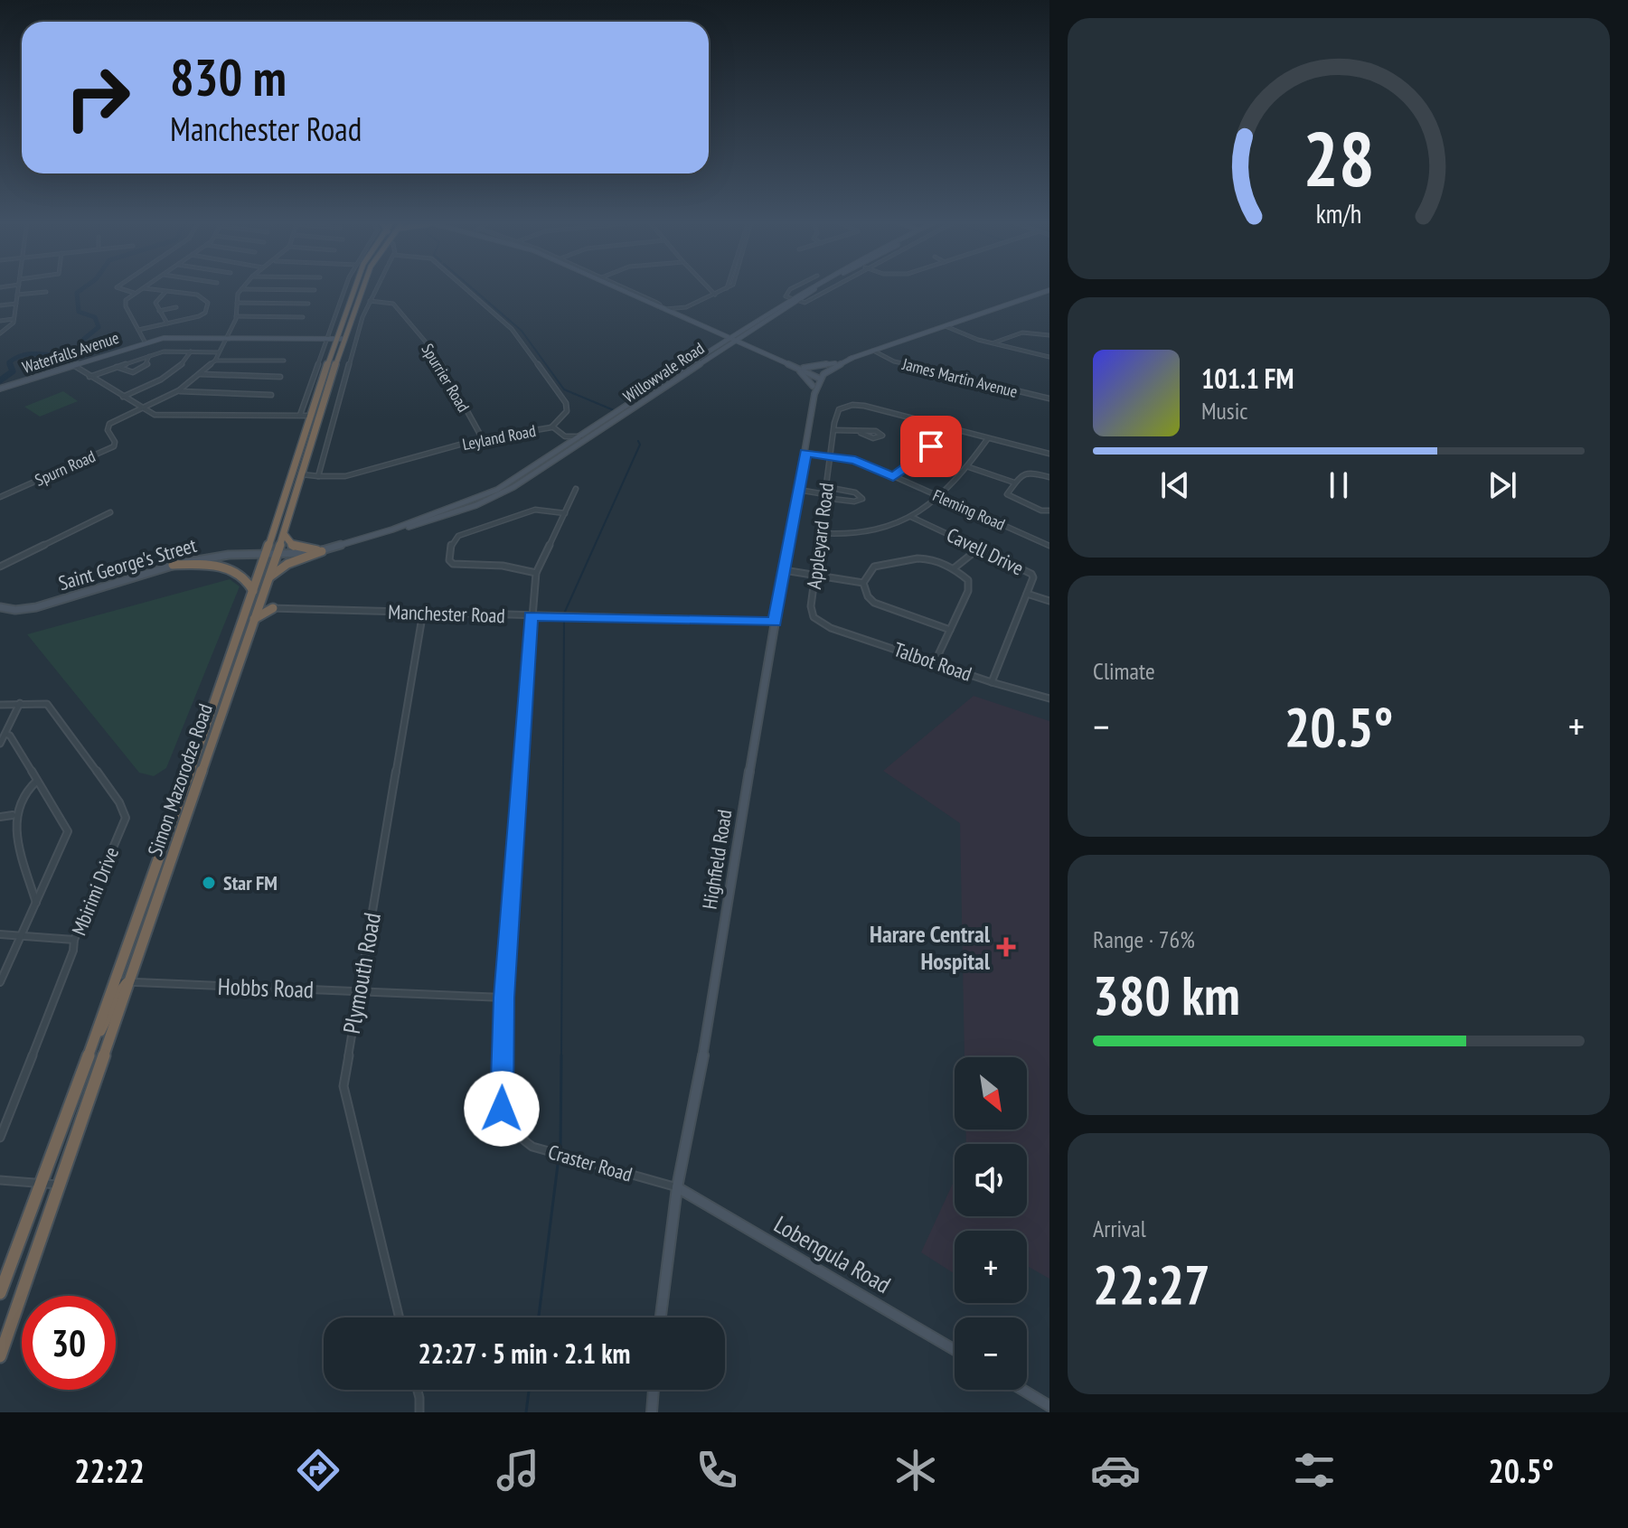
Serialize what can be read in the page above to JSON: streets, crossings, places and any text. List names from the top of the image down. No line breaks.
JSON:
{"streets":{"highway":["Simon Mazorodze Road"],"main road":["Waterfalls Avenue","Willowvale Road","Saint George's Street","Highfield Road","Lobengula Road"],"street":["Spurrier Road","James Martin Avenue","Leyland Road","Spurn Road","Fleming Road","Appleyard Road","Cavell Drive","Manchester Road","Talbot Road","Mbirimi Drive","Plymouth Road","Hobbs Road","Craster Road"]},"crossings":[["Waterfalls Avenue","Simon Mazorodze Road"],["Willowvale Road","Saint George's Street"],["Willowvale Road","Simon Mazorodze Road"],["Spurrier Road","Leyland Road"],["Leyland Road","Simon Mazorodze Road"],["Fleming Road","Appleyard Road"],["Fleming Road","Highfield Road"],["Appleyard Road","Talbot Road"],["Cavell Drive","Talbot Road"],["Saint George's Street","Simon Mazorodze Road"],["Manchester Road","Highfield Road"],["Manchester Road","Plymouth Road"],["Manchester Road","Craster Road"],["Simon Mazorodze Road","Hobbs Road"],["Highfield Road","Craster Road"],["Highfield Road","Lobengula Road"],["Plymouth Road","Hobbs Road"],["Hobbs Road","Craster Road"],["Craster Road","Lobengula Road"]],"places":{"other":["Star FM"],"health":["Harare Central Hospital"]},"north":"bottom right","page":{"turn":["830 m","Manchester Road"],"song":["101.1 FM","Music"],"tile":["Climate",["Range · 76%","380 km"],["Arrival","22:27"]],"heat":["−","20.5°","+"],"map_buttons":["+","−"],"limit":"30","trip":"22:27 · 5 min · 2.1 km","tabs":["22:22","20.5°"],"gauge":["28","km/h"]}}
